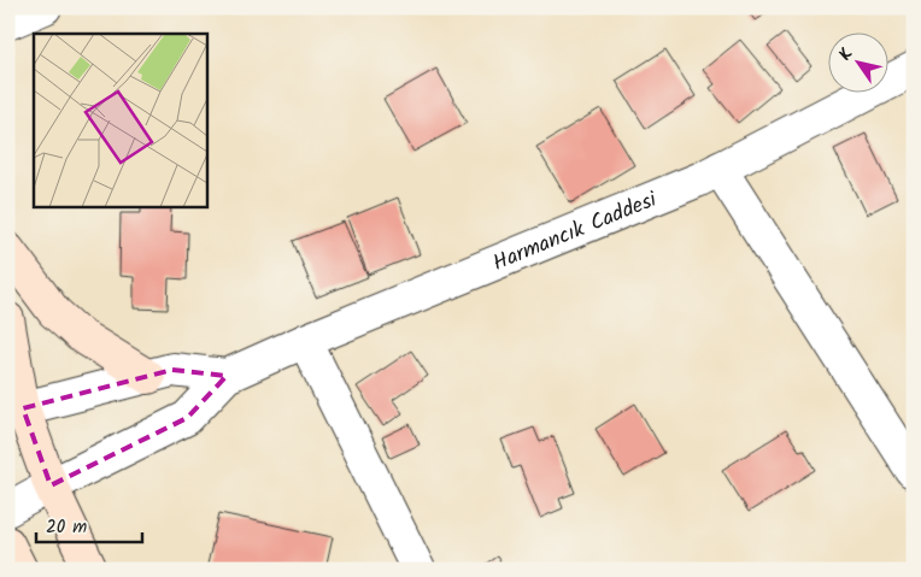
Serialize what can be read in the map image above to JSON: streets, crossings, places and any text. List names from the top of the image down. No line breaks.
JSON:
{"streets":{"street":["Harmancık Caddesi"]},"scale_bar":"20 m","north":"top left"}
